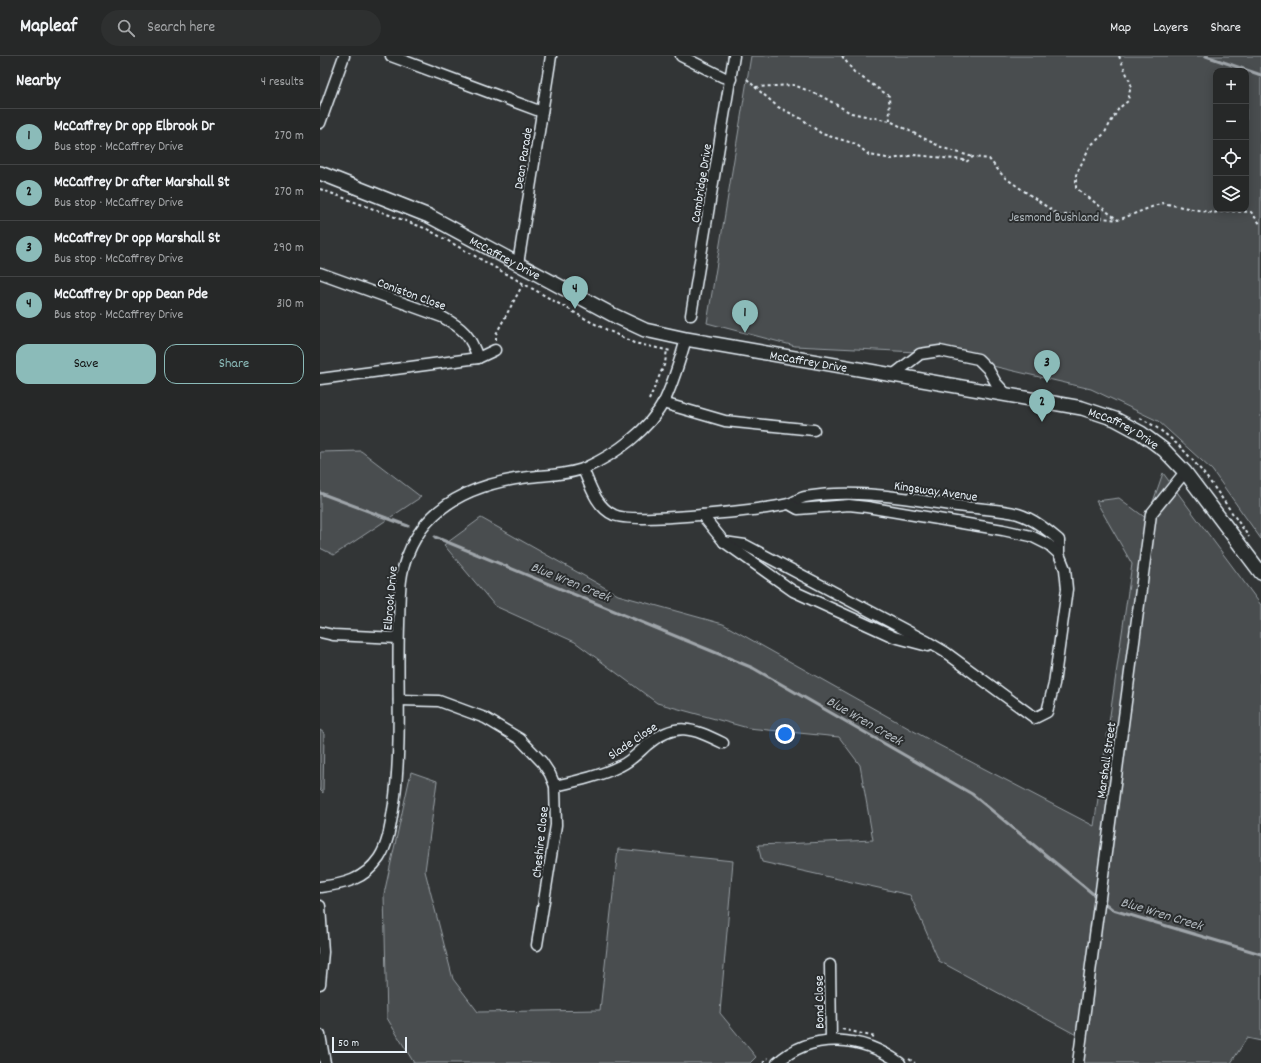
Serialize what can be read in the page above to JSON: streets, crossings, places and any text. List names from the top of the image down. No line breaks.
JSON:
{"streets":{"main road":["McCaffrey Drive"],"street":["Dean Parade","Cambridge Drive","Coniston Close","Kingsway Avenue","Elbrook Drive","Slade Close","Marshall Street","Cheshire Close","Bond Close"]},"crossings":[["Dean Parade","McCaffrey Drive"],["McCaffrey Drive","Elbrook Drive"],["McCaffrey Drive","Marshall Street"],["Kingsway Avenue","Elbrook Drive"],["Elbrook Drive","Cheshire Close"],["Slade Close","Cheshire Close"]],"water":["Blue Wren Creek"],"parks":["Jesmond Bushland"],"scale_bar":"50 m","page":{"header":"Mapleaf","search":"Search here","nav":["Map","Layers","Share"],"heading":["Nearby","4 results"],"map_buttons":["+","−"],"list":[{"mark":"1","name":"McCaffrey Dr opp Elbrook Dr","note":"Bus stop · McCaffrey Drive","value":"270 m"},{"mark":"2","name":"McCaffrey Dr after Marshall St","note":"Bus stop · McCaffrey Drive","value":"270 m"},{"mark":"3","name":"McCaffrey Dr opp Marshall St","note":"Bus stop · McCaffrey Drive","value":"290 m"},{"mark":"4","name":"McCaffrey Dr opp Dean Pde","note":"Bus stop · McCaffrey Drive","value":"310 m"}],"pins":["4","1","3","2"],"buttons":["Save","Share"],"scale":"50 m"}}
